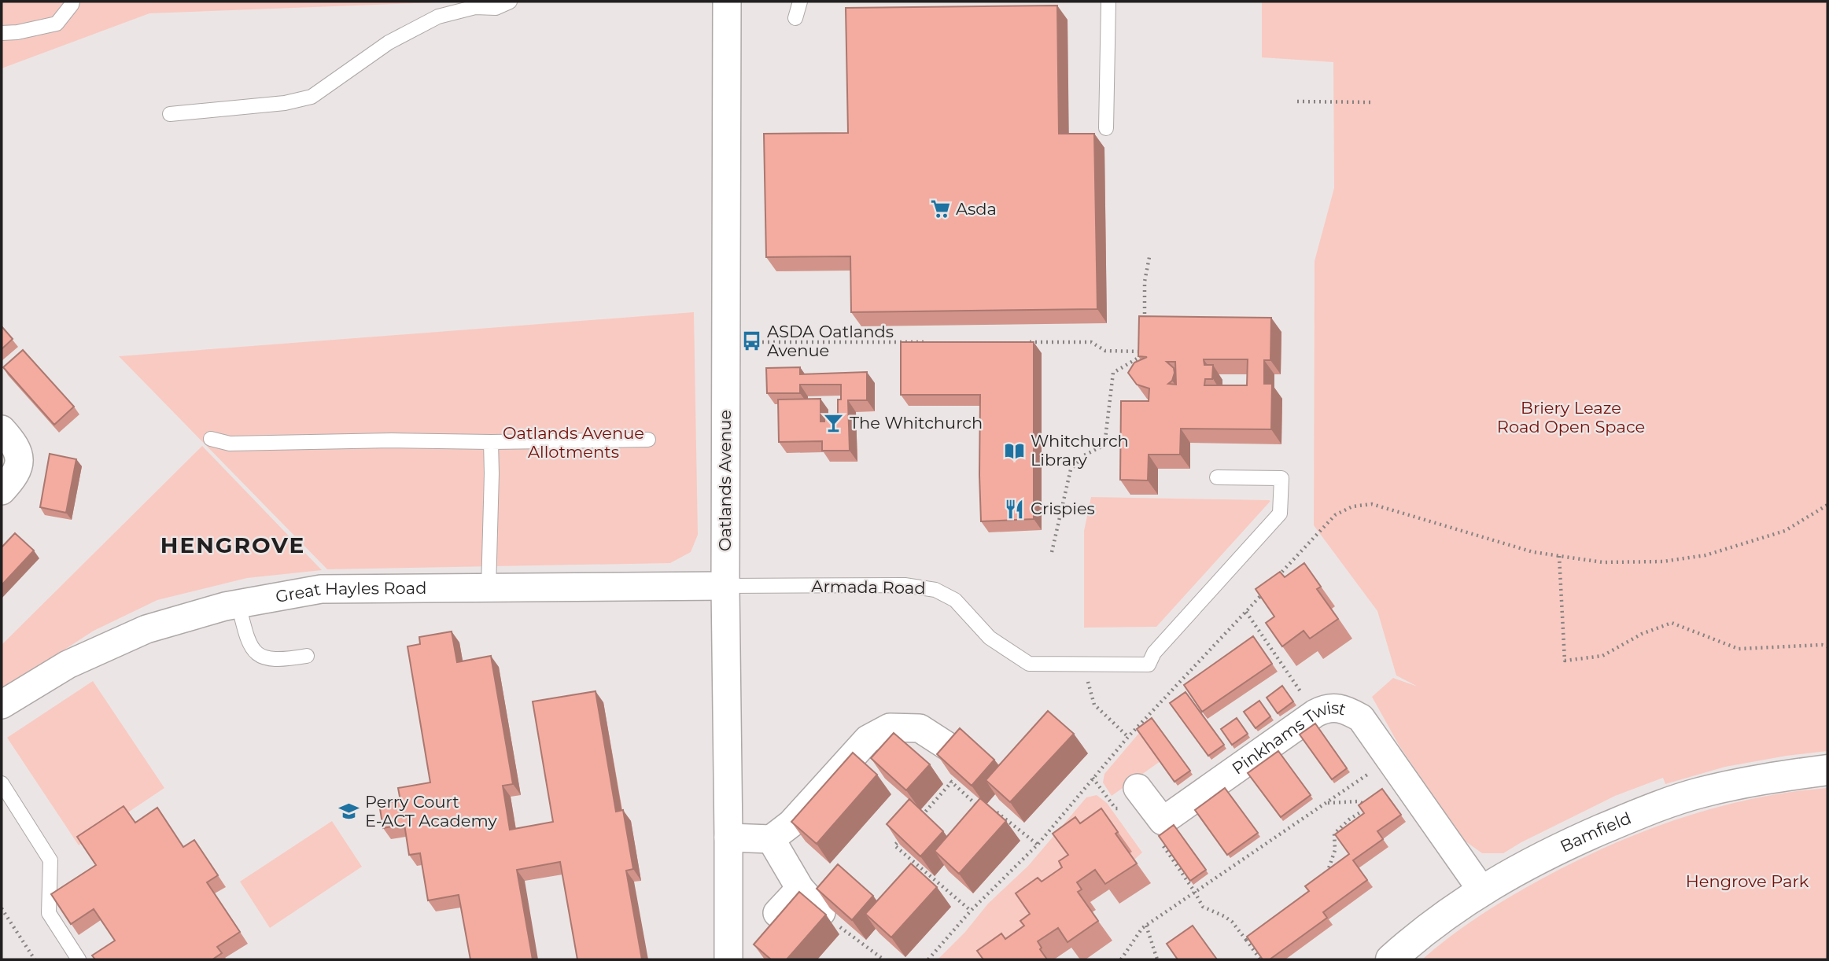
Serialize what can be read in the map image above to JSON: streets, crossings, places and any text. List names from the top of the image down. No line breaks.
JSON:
{"streets":{"street":["Oatlands Avenue","Great Hayles Road","Pinkhams Twist","Bamfield"],"lane":["Armada Road"]},"crossings":[["Oatlands Avenue","Armada Road"],["Oatlands Avenue","Great Hayles Road"],["Armada Road","Great Hayles Road"],["Pinkhams Twist","Bamfield"]],"districts":["HENGROVE"],"parks":["Briery Leaze Road Open Space","Oatlands Avenue Allotments","Hengrove Park"],"places":{"supermarket":["Asda"],"bus stop":["ASDA Oatlands Avenue"],"bar":["The Whitchurch"],"library":["Whitchurch Library"],"restaurant":["Crispies"],"school or university":["Perry Court E-ACT Academy"]}}
